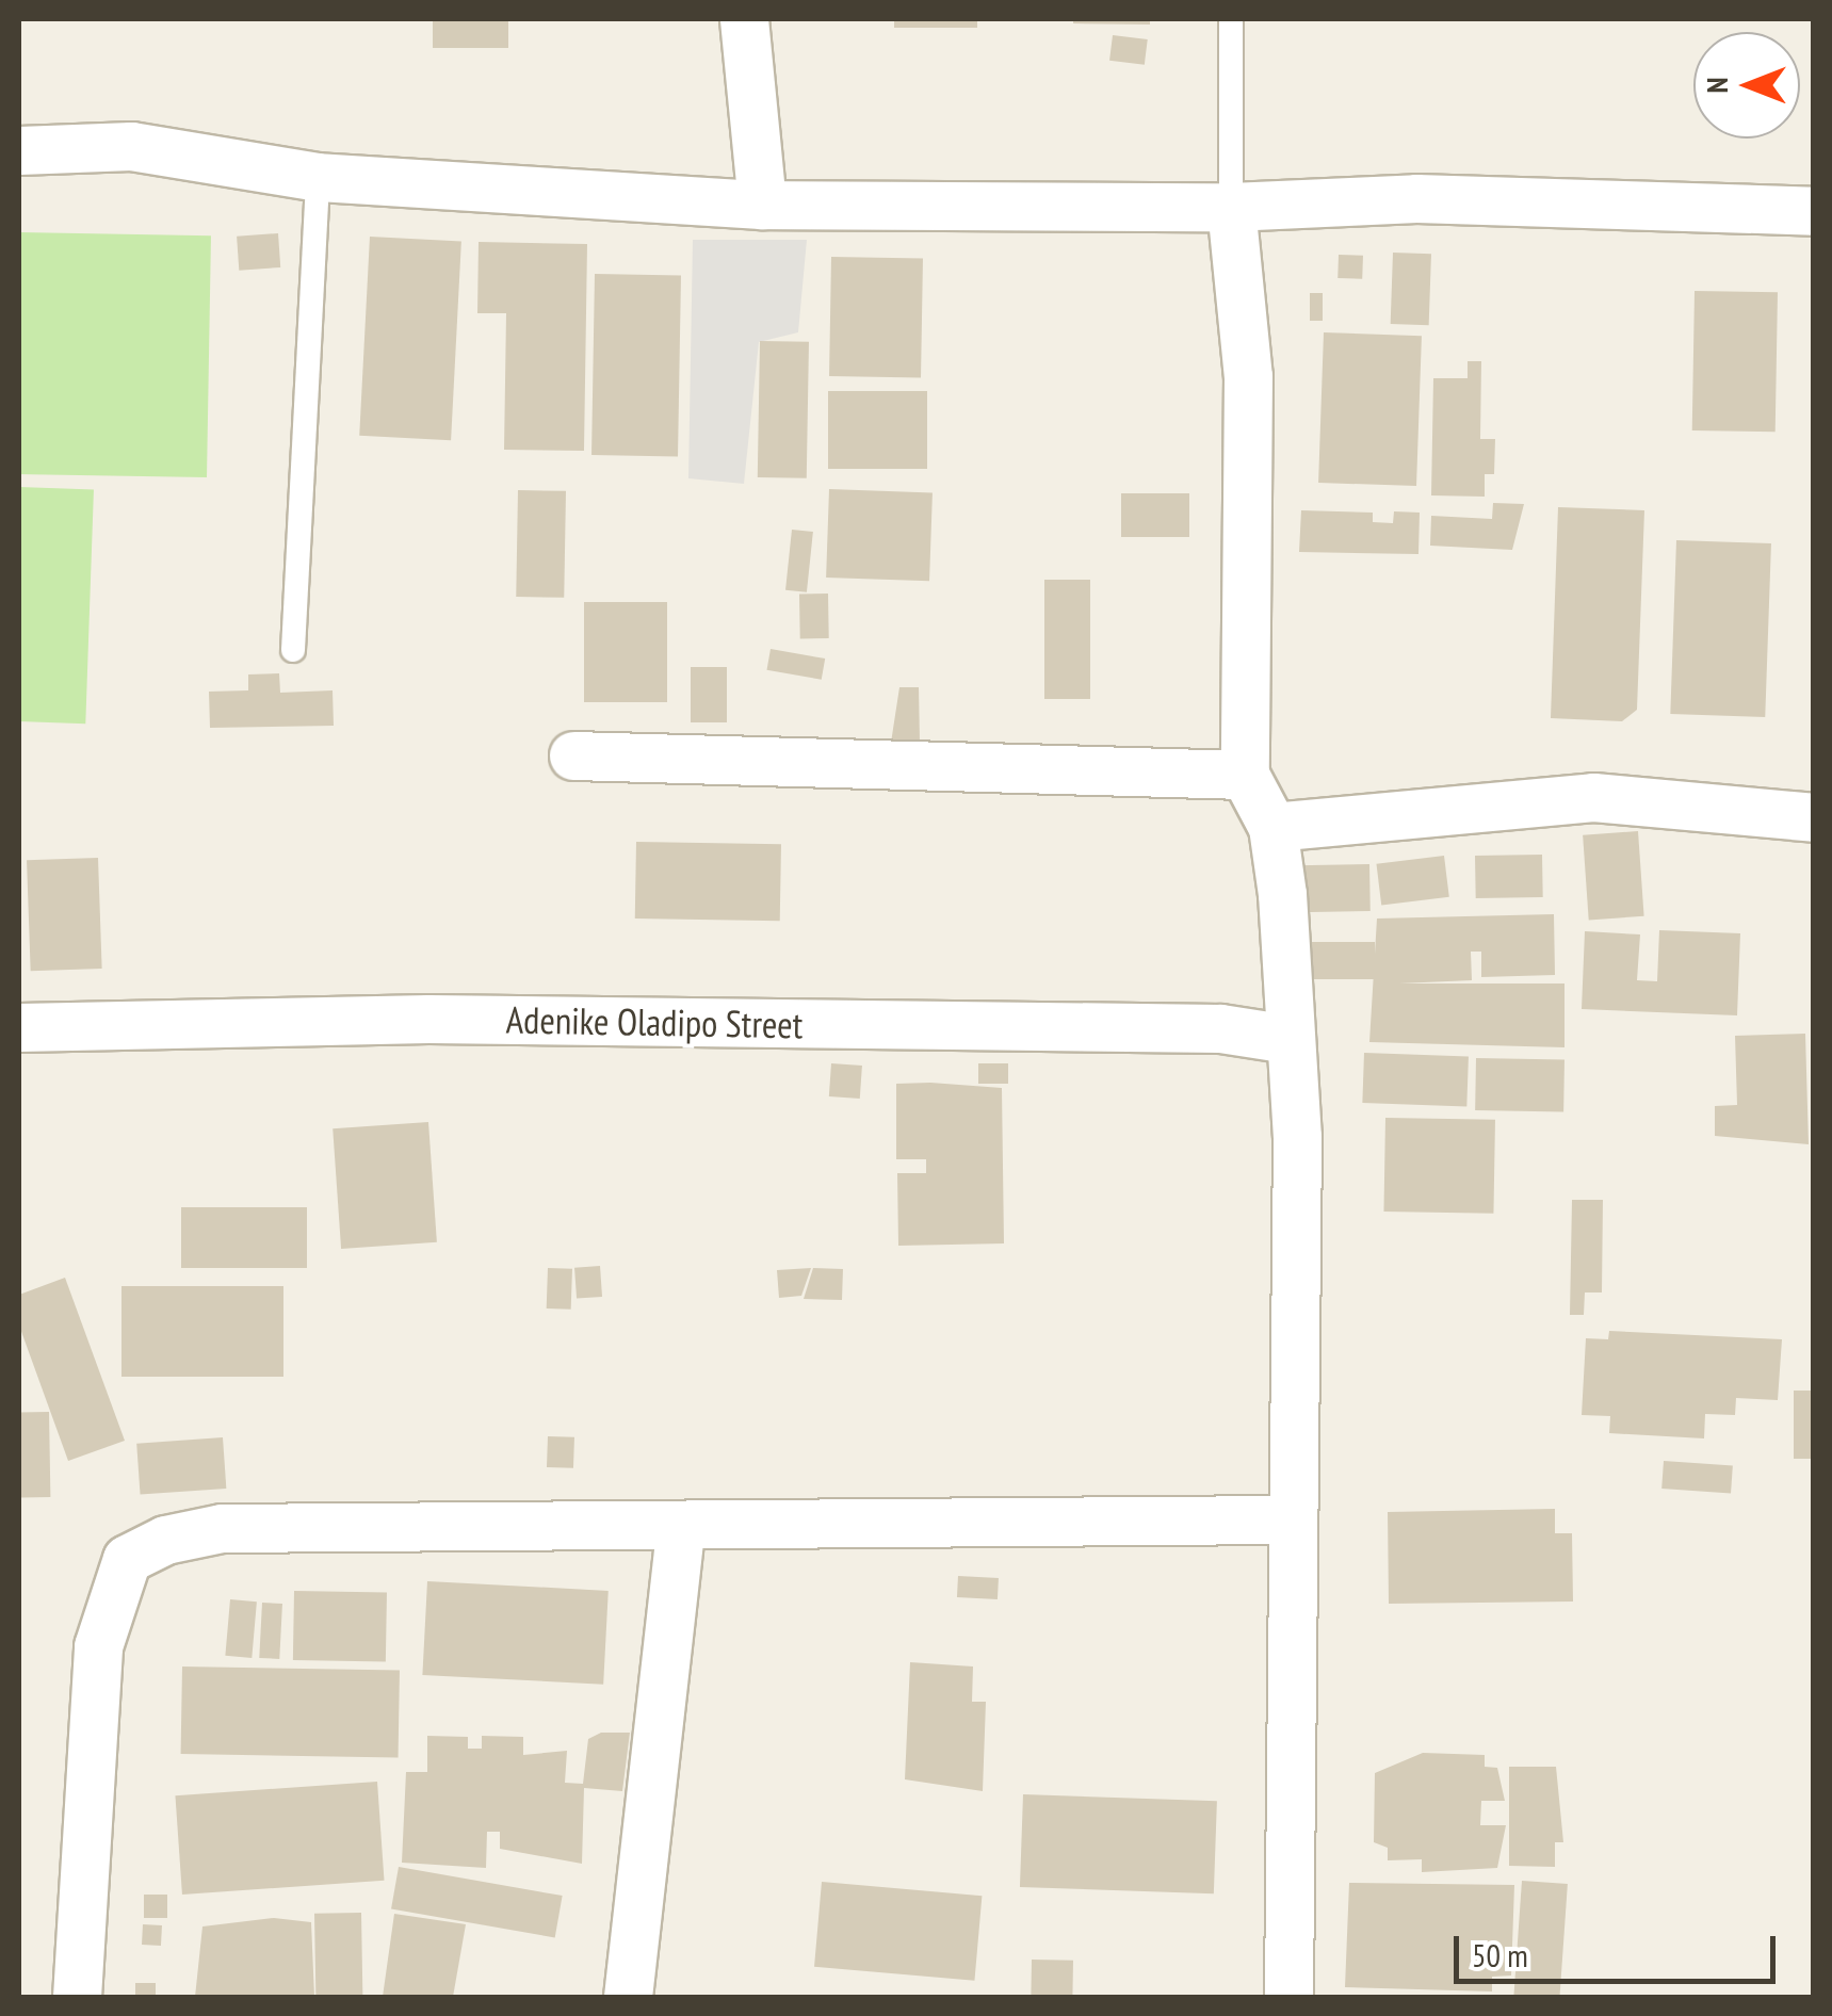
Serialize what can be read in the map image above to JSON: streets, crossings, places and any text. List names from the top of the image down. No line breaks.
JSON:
{"streets":{"street":["Adenike Oladipo Street"]},"scale_bar":"50 m","north":"left"}
